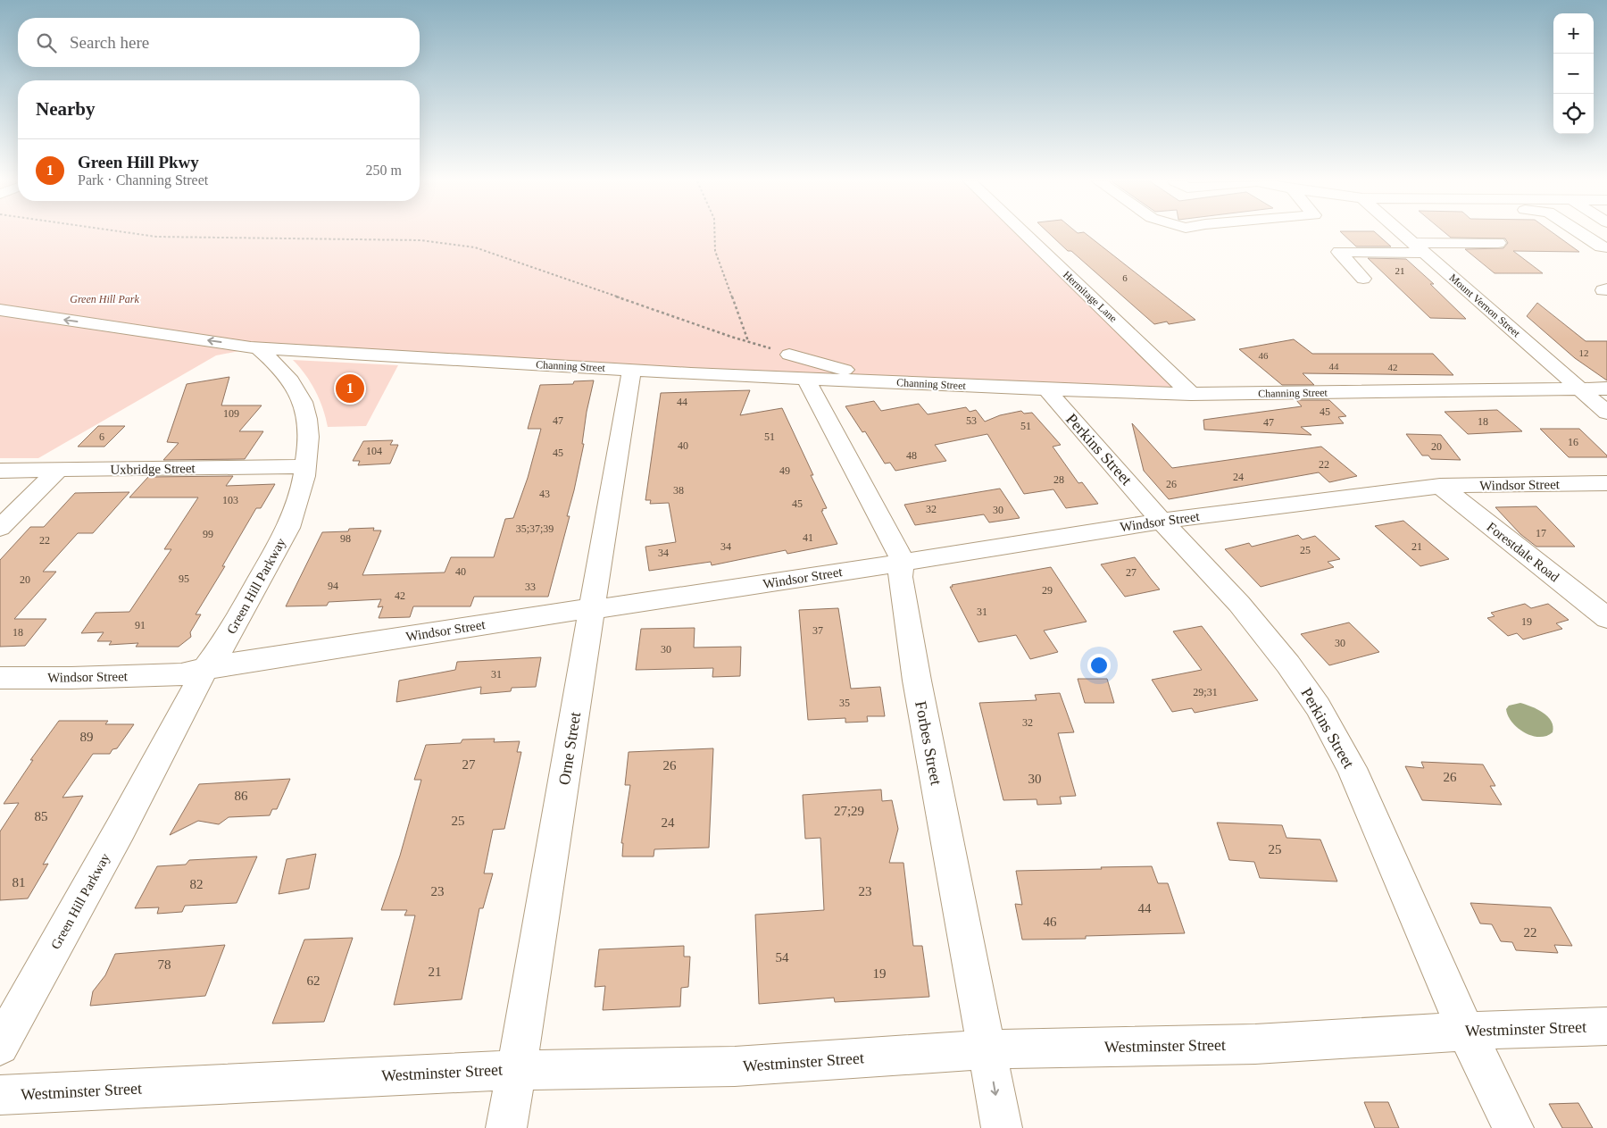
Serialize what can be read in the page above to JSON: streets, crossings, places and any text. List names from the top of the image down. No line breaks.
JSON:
{"streets":{"street":["Hermitage Lane","Mount Vernon Street","Channing Street","Perkins Street","Uxbridge Street","Windsor Street","Forestdale Road","Green Hill Parkway","Forbes Street","Orne Street","Westminster Street"]},"crossings":[["Hermitage Lane","Channing Street"],["Mount Vernon Street","Channing Street"],["Channing Street","Perkins Street"],["Channing Street","Green Hill Parkway"],["Channing Street","Orne Street"],["Perkins Street","Windsor Street"],["Perkins Street","Westminster Street"],["Uxbridge Street","Green Hill Parkway"],["Windsor Street","Forestdale Road"],["Windsor Street","Green Hill Parkway"],["Windsor Street","Forbes Street"],["Windsor Street","Orne Street"],["Forbes Street","Westminster Street"],["Orne Street","Westminster Street"]],"parks":["Green Hill Park"],"house_numbers":["21","6","12","46","44","42","44","45","109","47","53","18","47","51","6","51","16","40","20","104","45","48","22","49","24","28","26","38","43","103","45","32","30","35;37;39","17","99","41","98","22","34","21","25","34","40","27","95","20","94","33","29","42","31","19","91","37","18","30","30","31","29;31","35","32","89","27","26","26","30","86","27;29","85","25","24","25","81","82","23","23","44","46","22","54","78","21","19","62"],"page":{"map_buttons":["+","−"],"search":"Search here","heading":"Nearby","list":[{"mark":"1","name":"Green Hill Pkwy","note":"Park · Channing Street","value":"250 m"}],"pins":"1"}}
